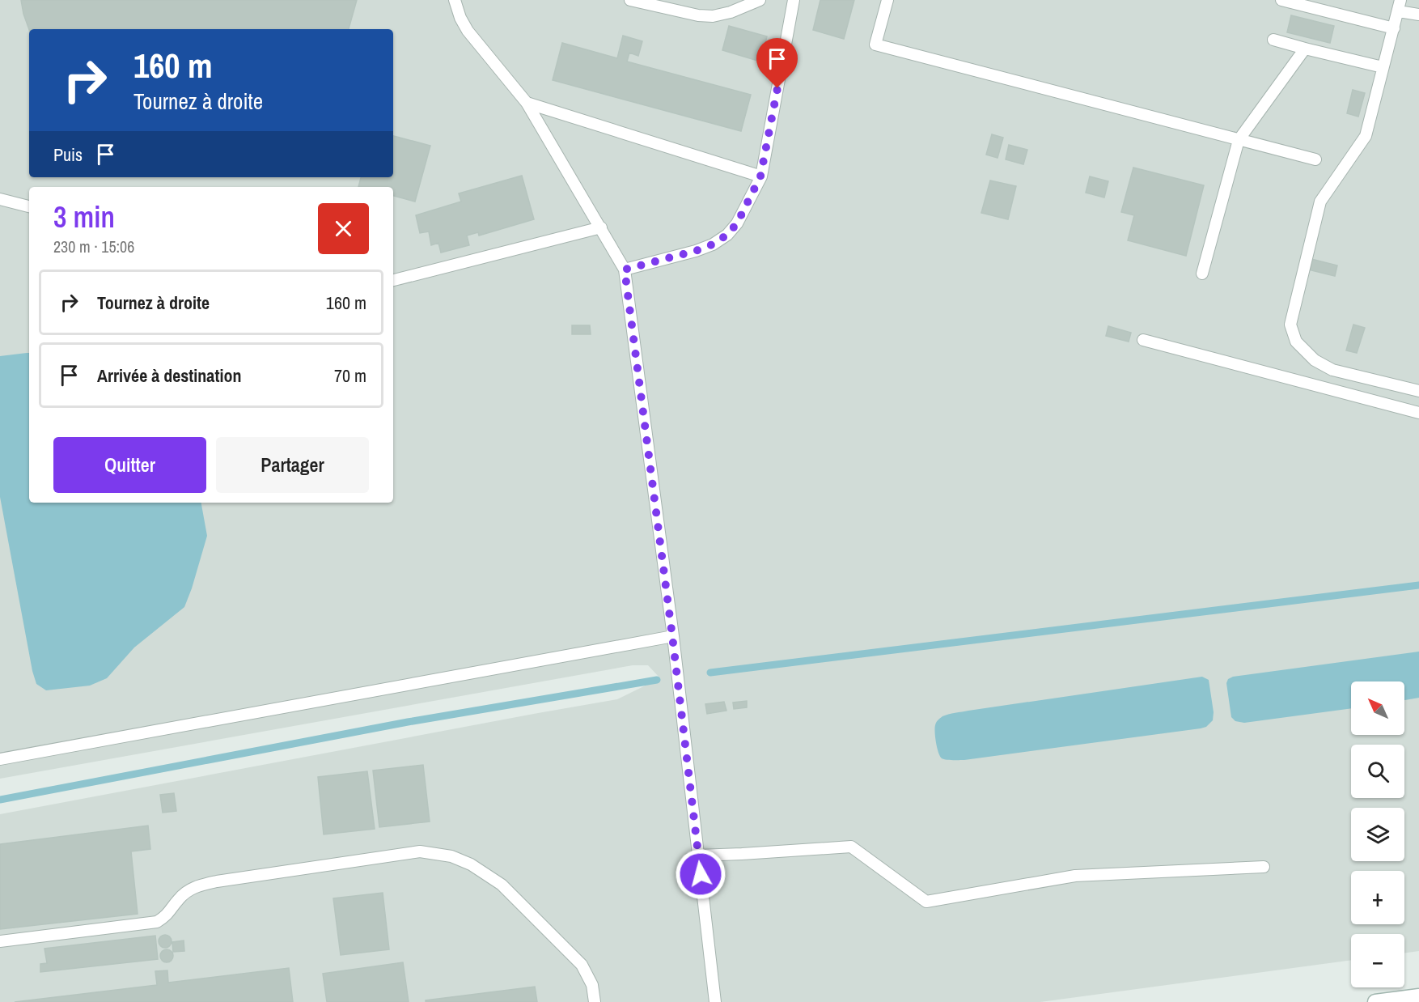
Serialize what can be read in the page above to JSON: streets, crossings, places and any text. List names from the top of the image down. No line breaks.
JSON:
{"north":"top left","page":{"turn":["160 m","Tournez à droite"],"then":"Puis","heading":["3 min","230 m · 15:06"],"list":[{"name":"Tournez à droite","value":"160 m"},{"name":"Arrivée à destination","value":"70 m"}],"buttons":["Quitter","Partager"],"map_buttons":["+","−"]}}
